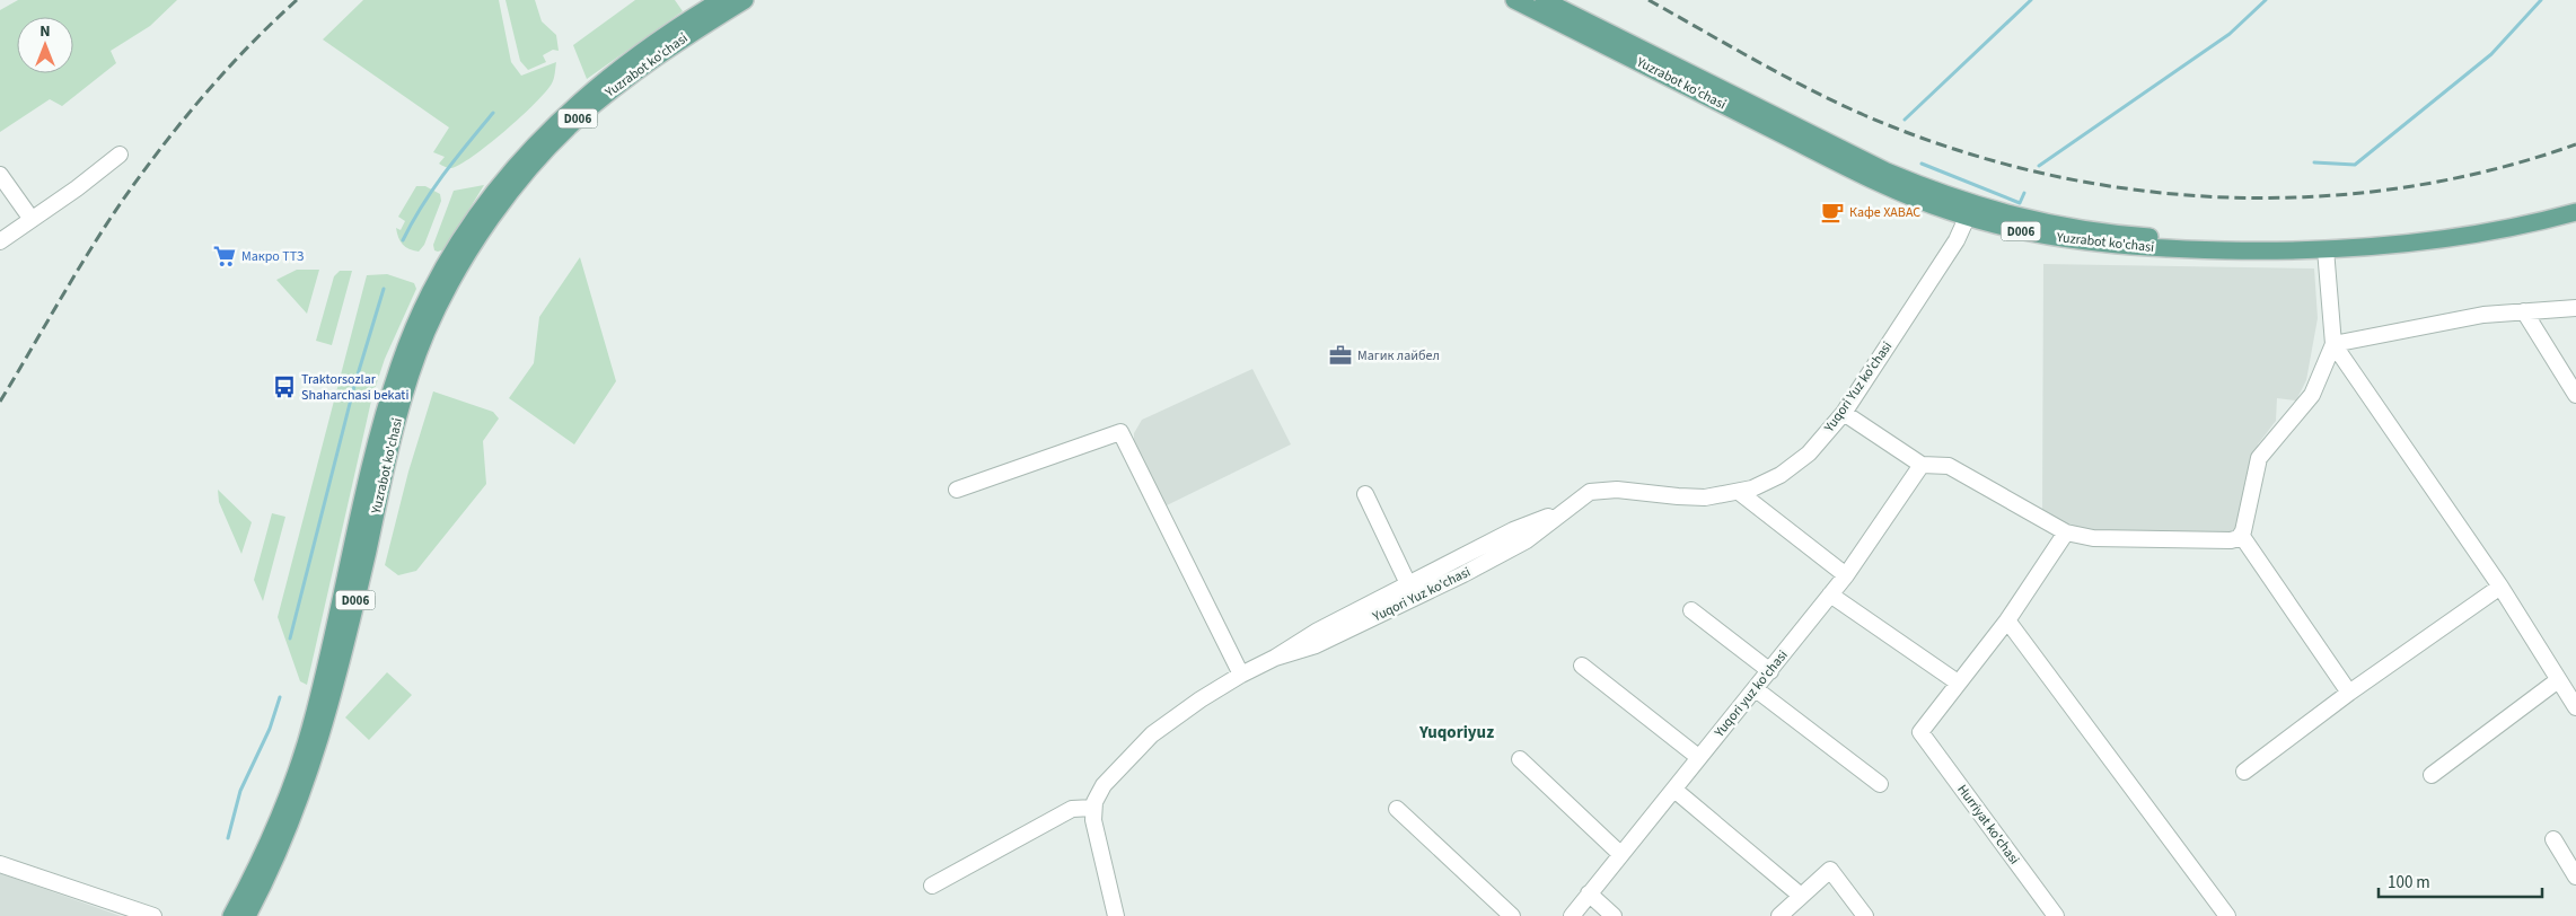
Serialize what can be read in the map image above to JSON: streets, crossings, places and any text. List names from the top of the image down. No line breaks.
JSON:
{"streets":{"main road":["Yuzrabot ko'chasi","D006"],"street":["Yuqori Yuz ko'chasi","Yuqori yuz ko'chasi","Hurriyat ko'chasi"]},"crossings":[["Yuzrabot ko'chasi","Yuqori Yuz ko'chasi"]],"districts":["Yuqoriyuz"],"places":{"cafe":["Кафе ХАВАС"],"supermarket":["Макро ТТЗ"],"office":["Магик лайбел"],"bus stop":["Traktorsozlar Shaharchasi bekati"]},"scale_bar":"100 m","north":"top"}
